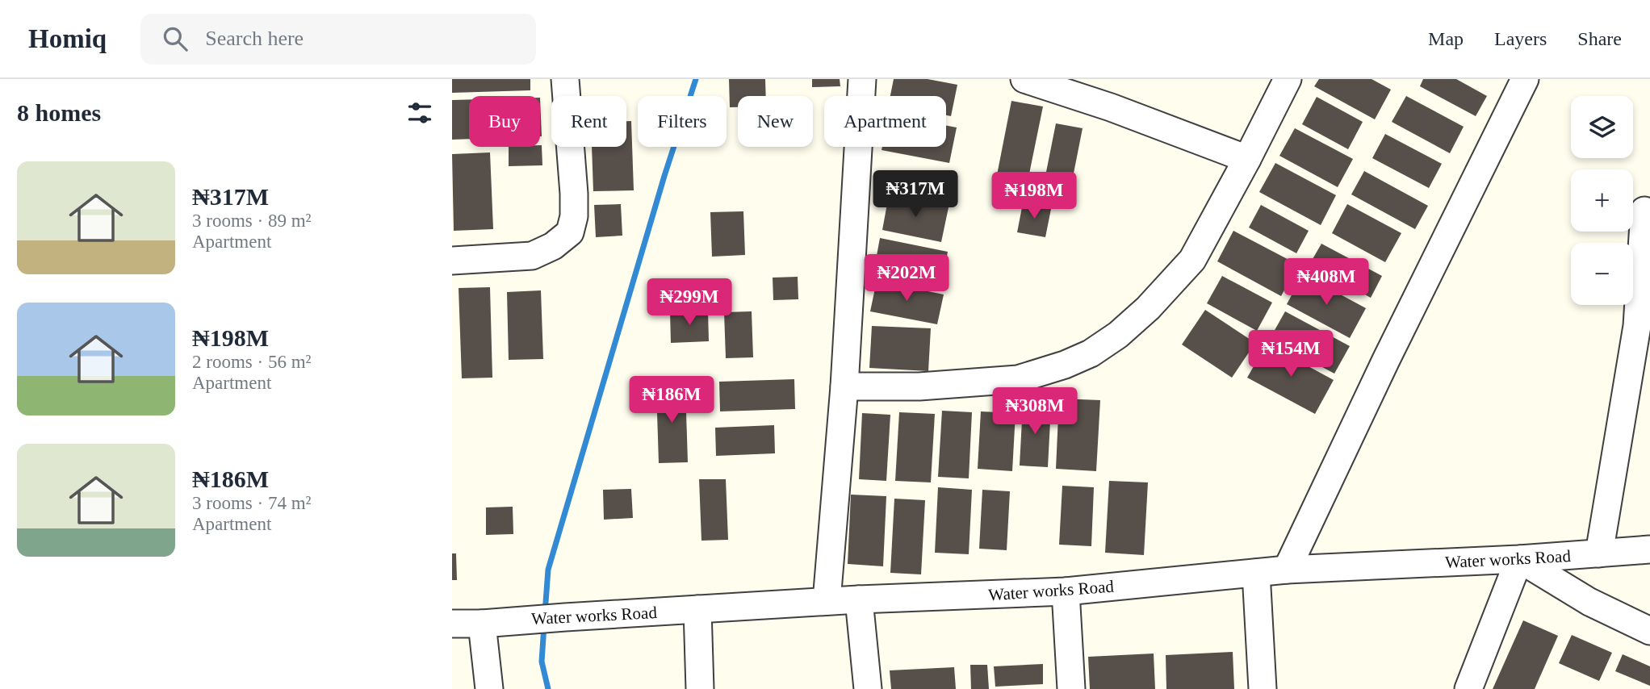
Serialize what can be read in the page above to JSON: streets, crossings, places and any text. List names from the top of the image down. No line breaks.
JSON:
{"streets":{"street":["Water works Road"]},"page":{"header":"Homiq","search":"Search here","nav":["Map","Layers","Share"],"heading":"8 homes","map_buttons":["+","−"],"chip":["Buy","Rent","Filters","New","Apartment"],"list":[{"name":"₦317M","note":"3 rooms · 89 m² · Apartment"},{"name":"₦198M","note":"2 rooms · 56 m² · Apartment"},{"name":"₦186M","note":"3 rooms · 74 m² · Apartment"}],"price":["₦317M","₦198M","₦202M","₦408M","₦299M","₦154M","₦186M","₦308M"]}}
